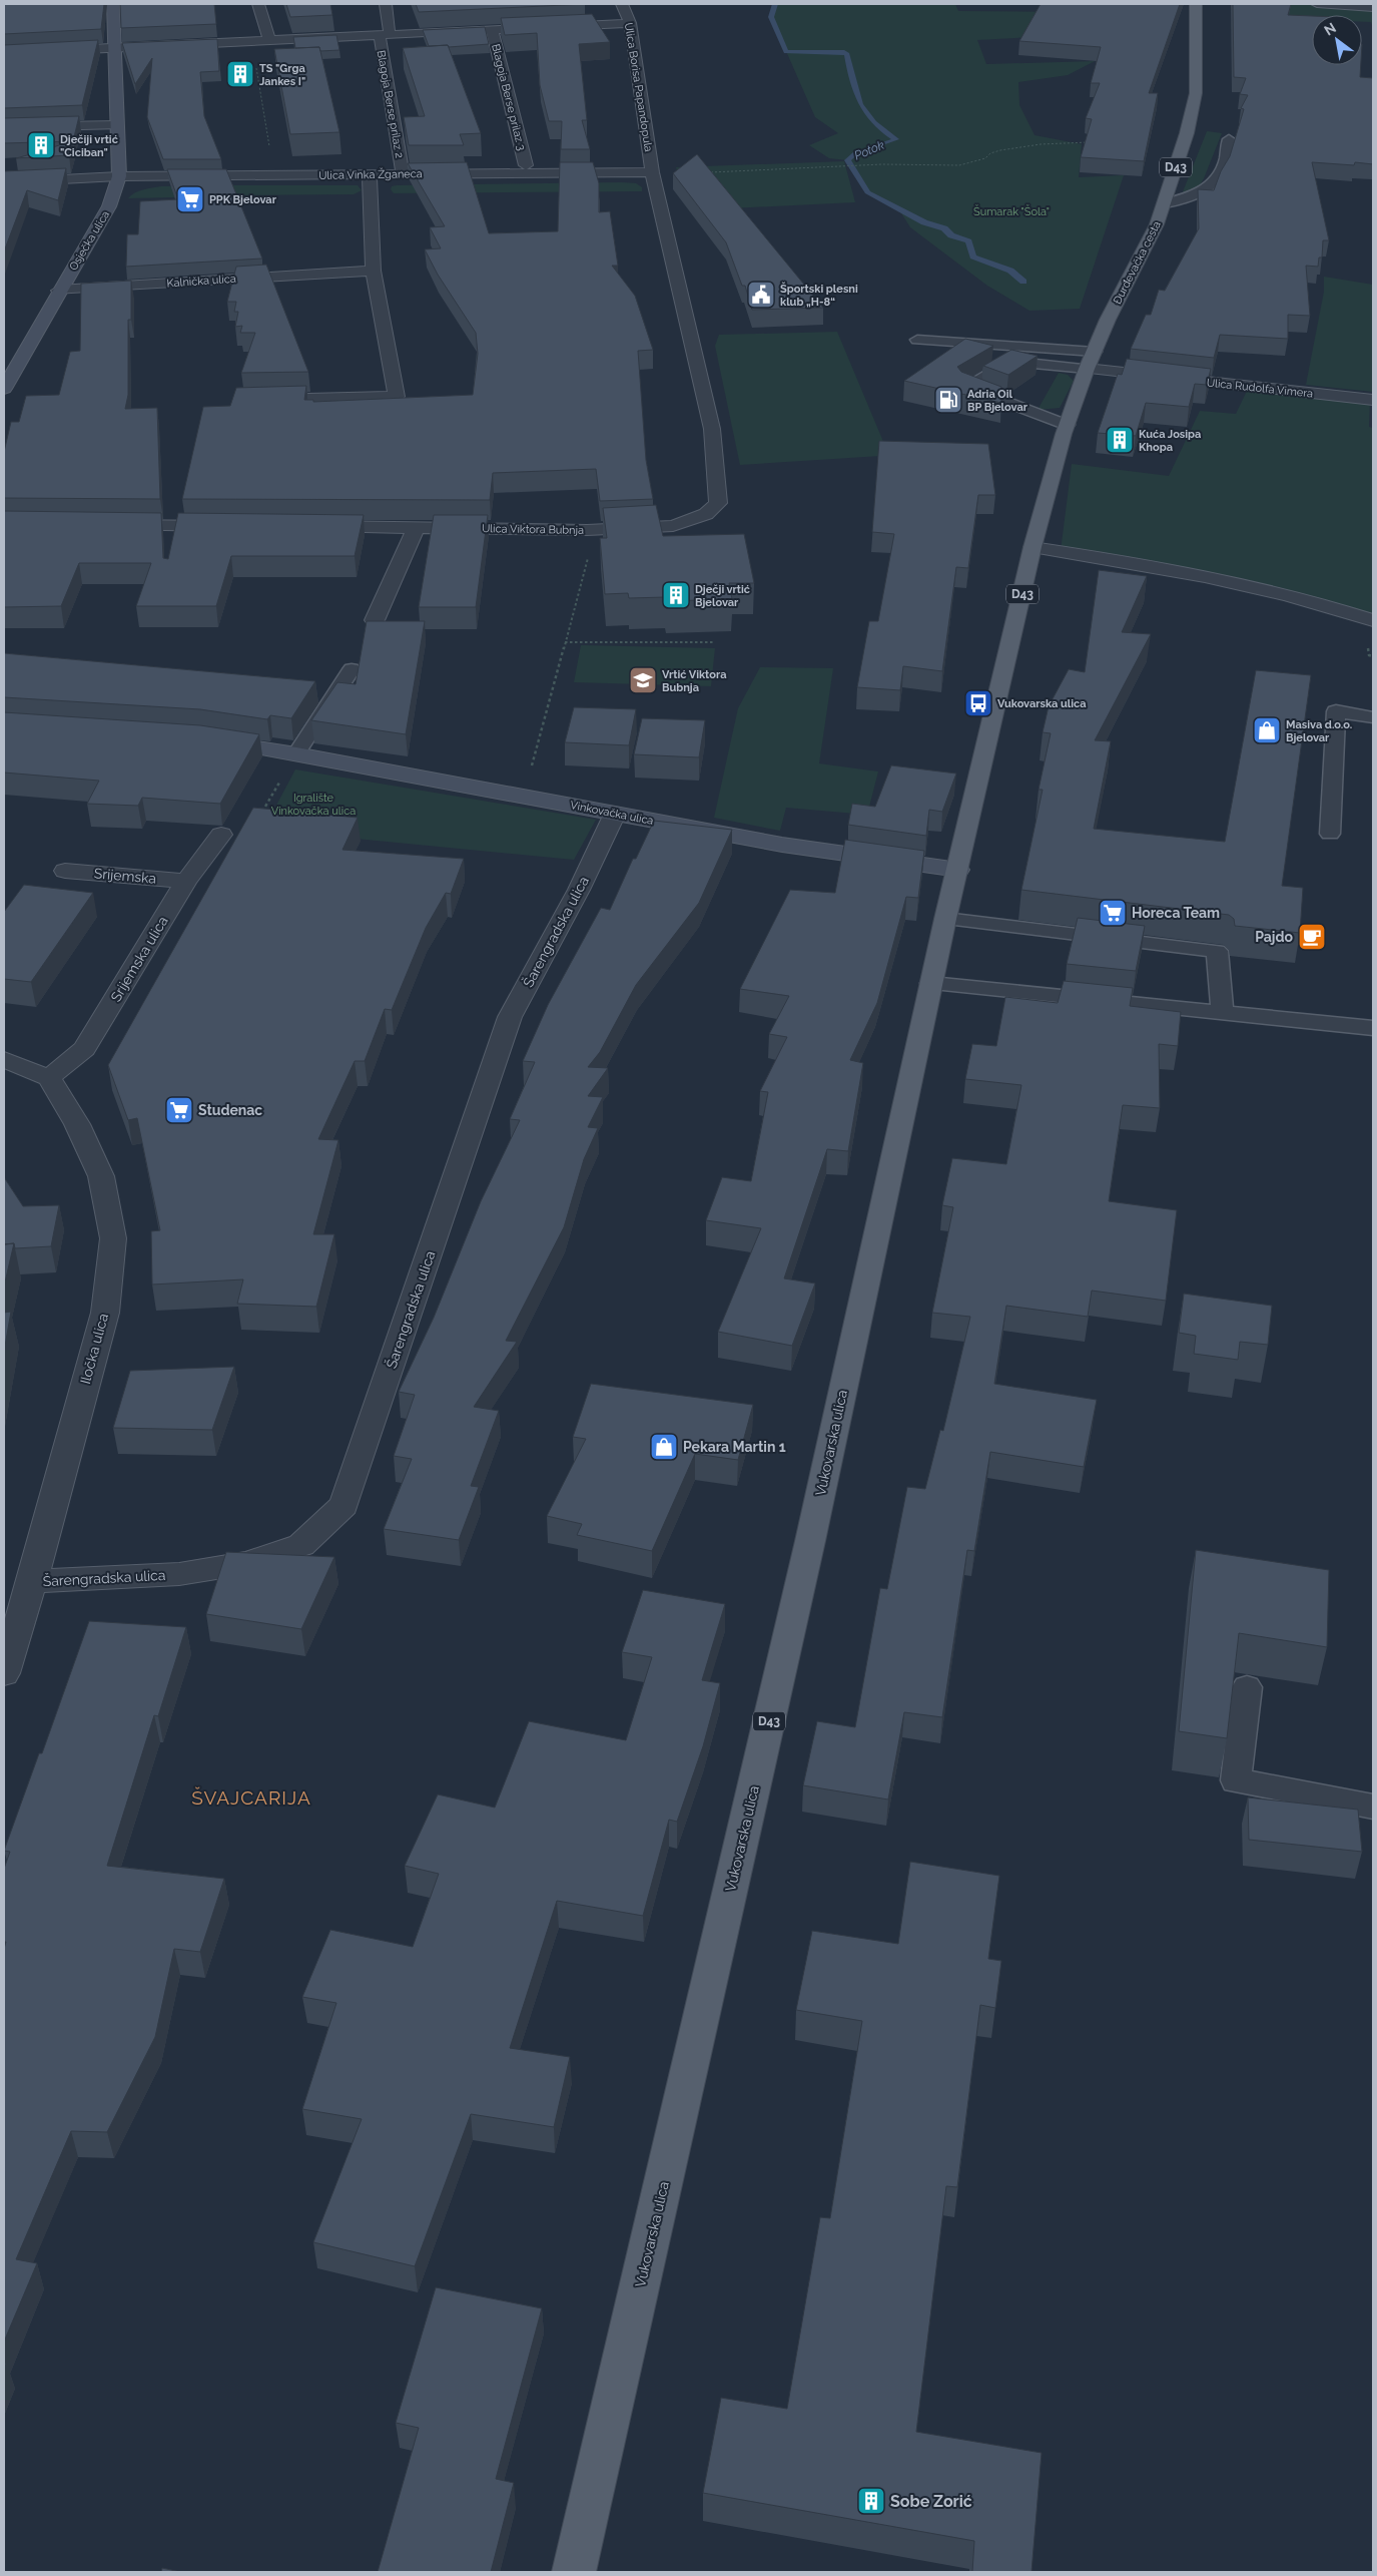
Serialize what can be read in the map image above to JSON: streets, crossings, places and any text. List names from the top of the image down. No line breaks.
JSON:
{"streets":{"main road":["D43","Đurđevačka cesta","Vukovarska ulica"],"street":["Ulica Borisa Papandopula","Blagoja Berse prilaz 3","Blagoja Berse prilaz 2","Ulica Vinka Žganeca","Osječka ulica","Kalnička ulica","Ulica Rudolfa Vimera","Ulica Viktora Bubnja","Vinkovačka ulica","Srijemska","Šarengradska ulica","Srijemska ulica","Iločka ulica"]},"crossings":[["Ulica Borisa Papandopula","Ulica Vinka Žganeca"],["Ulica Borisa Papandopula","Ulica Viktora Bubnja"],["Blagoja Berse prilaz 2","Ulica Vinka Žganeca"],["Ulica Vinka Žganeca","Osječka ulica"],["Ulica Vinka Žganeca","Ulica Viktora Bubnja"],["Osječka ulica","Kalnička ulica"],["Đurđevačka cesta","Vukovarska ulica"],["Ulica Rudolfa Vimera","Vukovarska ulica"],["Vinkovačka ulica","Šarengradska ulica"],["Vinkovačka ulica","Vukovarska ulica"],["Srijemska","Srijemska ulica"],["Šarengradska ulica","Iločka ulica"],["Srijemska ulica","Iločka ulica"]],"districts":["ŠVAJCARIJA"],"water":["Potok"],"parks":["Šumarak \"Šola\"","Igralište Vinkovačka ulica"],"places":{"building":["TS \"Grga Jankes I\"","Dječiji vrtić \"Ciciban\"","Kuća Josipa Khopa","Dječji vrtić Bjelovar","Sobe Zorić"],"supermarket":["PPK Bjelovar","Horeca Team","Studenac"],"public building":["Športski plesni klub „H-8“"],"fuel station":["Adria Oil BP Bjelovar"],"school or university":["Vrtić Viktora Bubnja"],"bus stop":["Vukovarska ulica"],"shop":["Masiva d.o.o. Bjelovar","Pekara Martin 1"],"cafe":["Pajdo"]},"north":"top left"}
